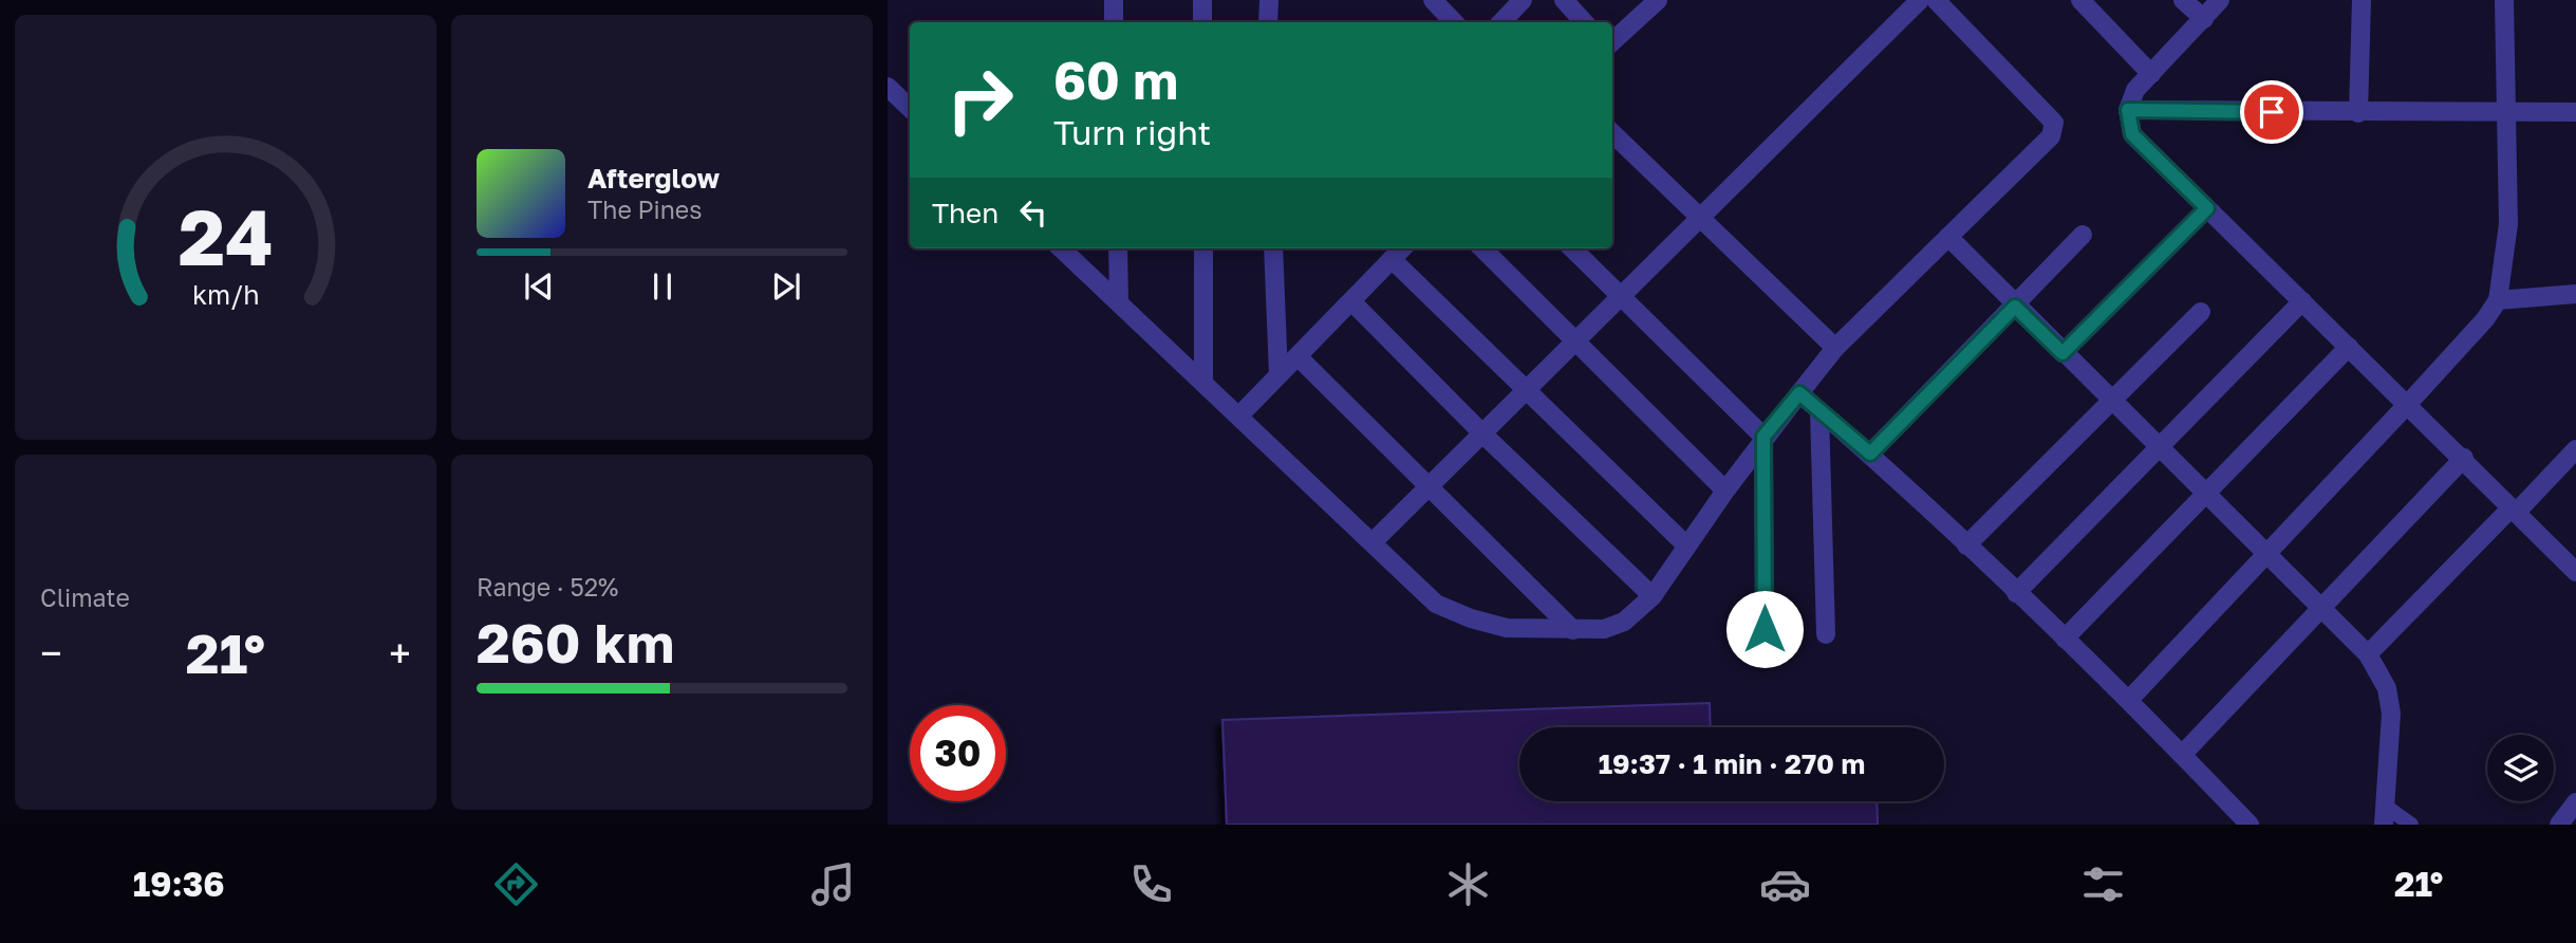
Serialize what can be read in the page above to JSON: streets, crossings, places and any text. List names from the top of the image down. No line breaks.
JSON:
{"page":{"turn":["60 m","Turn right"],"song":["Afterglow","The Pines"],"then":"Then","tile":["Climate",["Range · 52%","260 km"]],"heat":["−","21°","+"],"limit":"30","trip":"19:37 · 1 min · 270 m","tabs":["19:36","21°"],"gauge":["24","km/h"]}}
